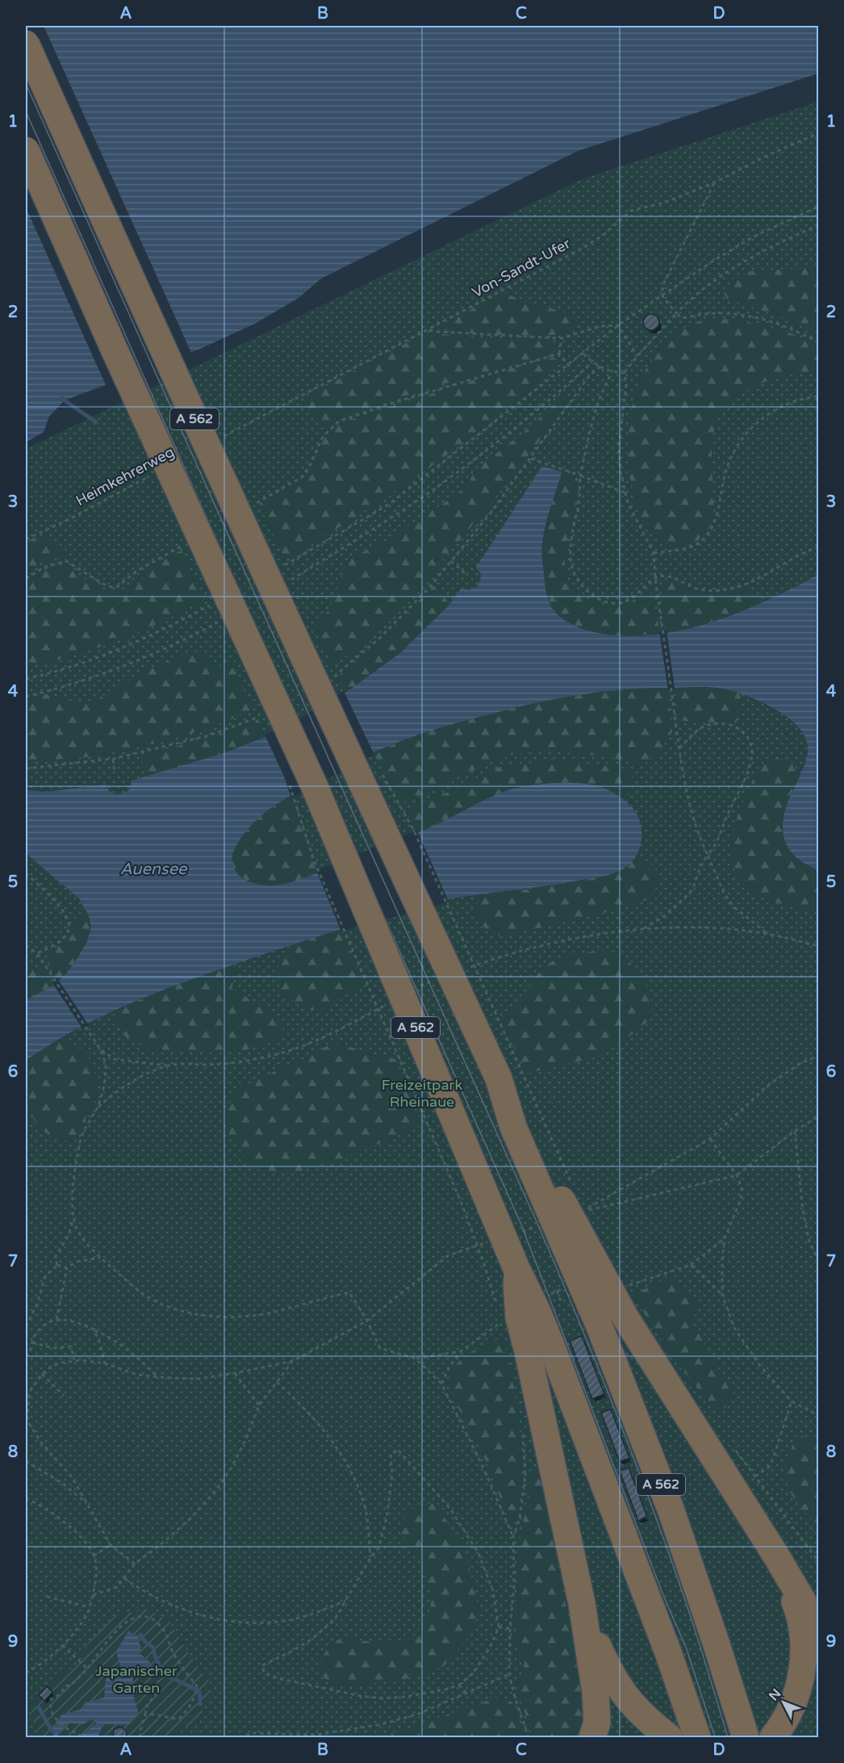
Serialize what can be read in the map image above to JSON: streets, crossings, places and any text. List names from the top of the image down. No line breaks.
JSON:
{"streets":{"highway":["A 562"],"path":["Von-Sandt-Ufer","Heimkehrerweg"]},"water":["Auensee"],"parks":["Freizeitpark Rheinaue","Japanischer Garten"],"north":"top left","grid":{"columns":["A","B","C","D"],"rows":["1","2","3","4","5","6","7","8","9"]}}
